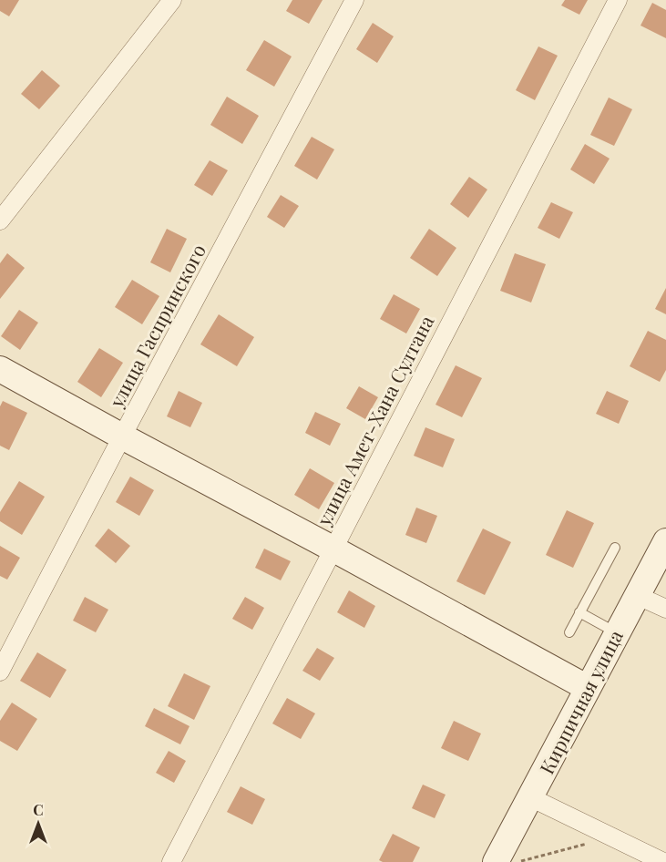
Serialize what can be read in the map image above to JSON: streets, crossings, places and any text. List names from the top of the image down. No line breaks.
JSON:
{"streets":{"street":["улица Гаспринского","улица Амет-Хана Султана","Кирпичная улица"]},"north":"top"}
